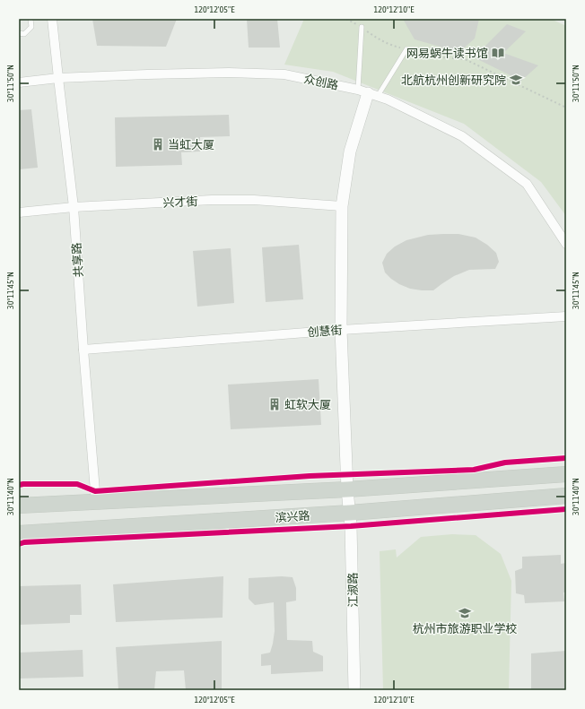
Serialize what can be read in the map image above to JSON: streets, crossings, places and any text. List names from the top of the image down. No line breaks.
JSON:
{"streets":{"main road":["滨兴路"],"street":["众创路","兴才街","共享路","创慧街","江淑路"]},"crossings":[["众创路","共享路"],["众创路","江淑路"],["兴才街","共享路"],["兴才街","江淑路"],["共享路","创慧街"],["共享路","滨兴路"],["创慧街","江淑路"],["滨兴路","江淑路"]],"places":{"library":["网易蜗牛读书馆"],"school or university":["北航杭州创新研究院","杭州市旅游职业学校"],"building":["当虹大厦","虹软大厦"]},"coordinates":["120°12'05\"E","120°12'10\"E","30°11'50\"N","30°11'45\"N","30°11'40\"N"]}
